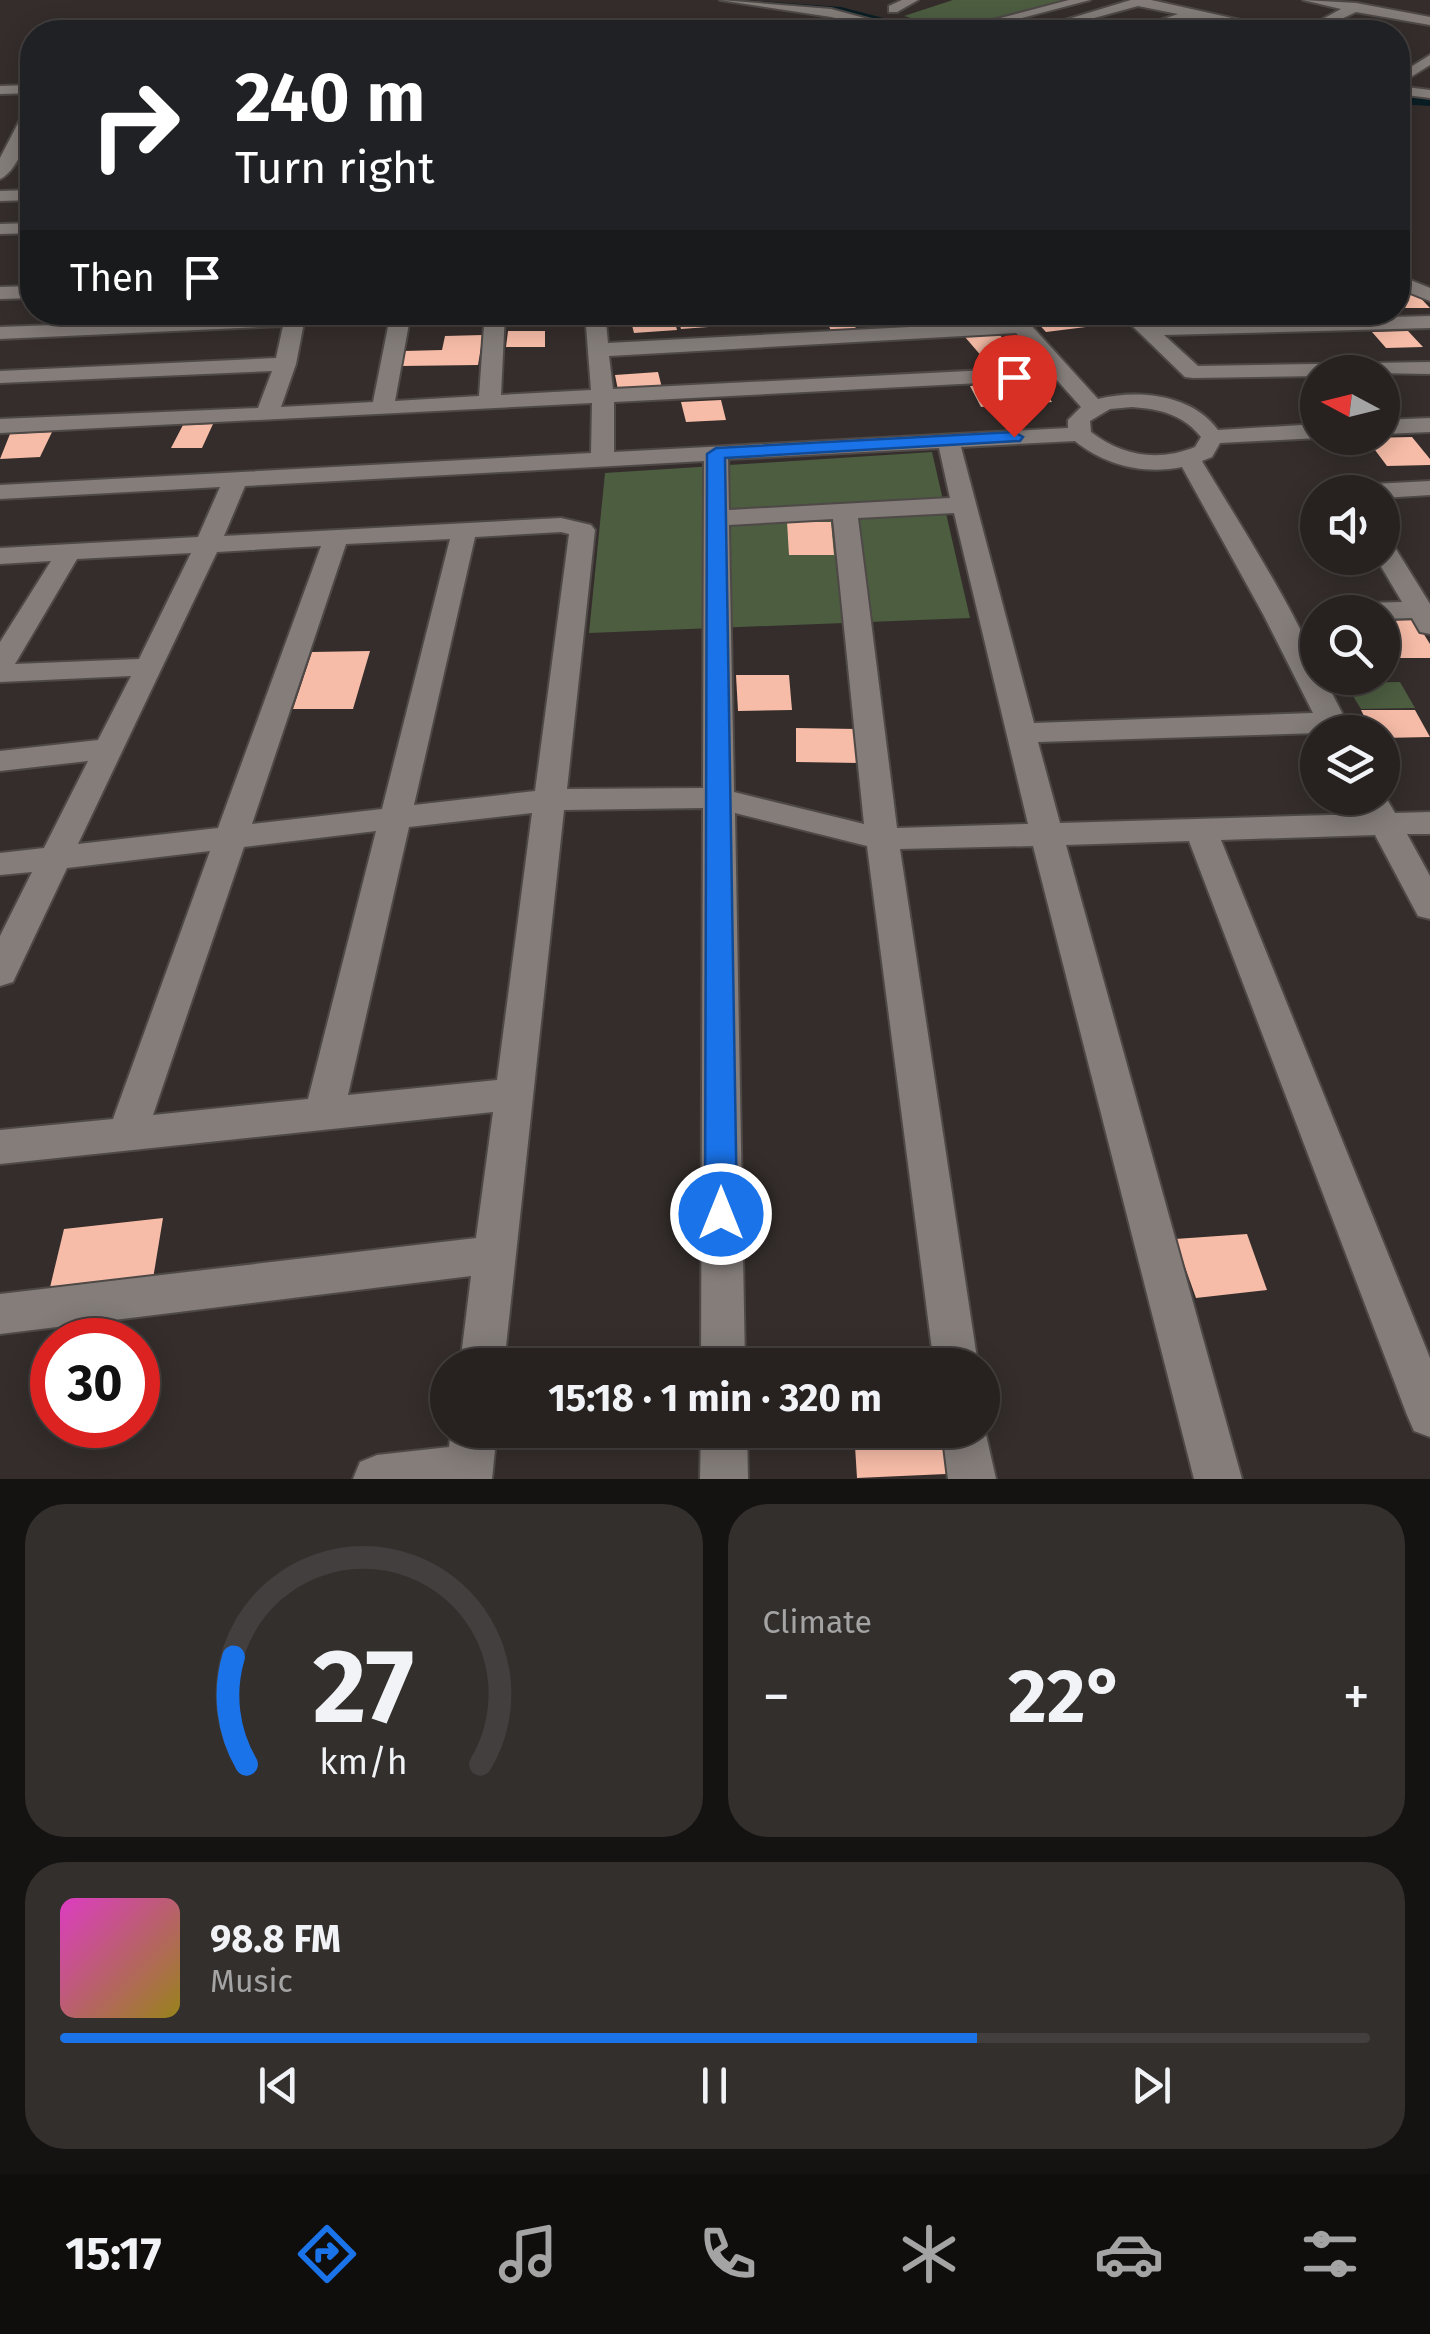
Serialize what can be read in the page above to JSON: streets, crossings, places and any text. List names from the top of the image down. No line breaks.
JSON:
{"north":"left","page":{"turn":["240 m","Turn right"],"then":"Then","limit":"30","trip":"15:18 · 1 min · 320 m","tile":"Climate","heat":["−","22°","+"],"song":["98.8 FM","Music"],"tabs":"15:17","gauge":["27","km/h"]}}
